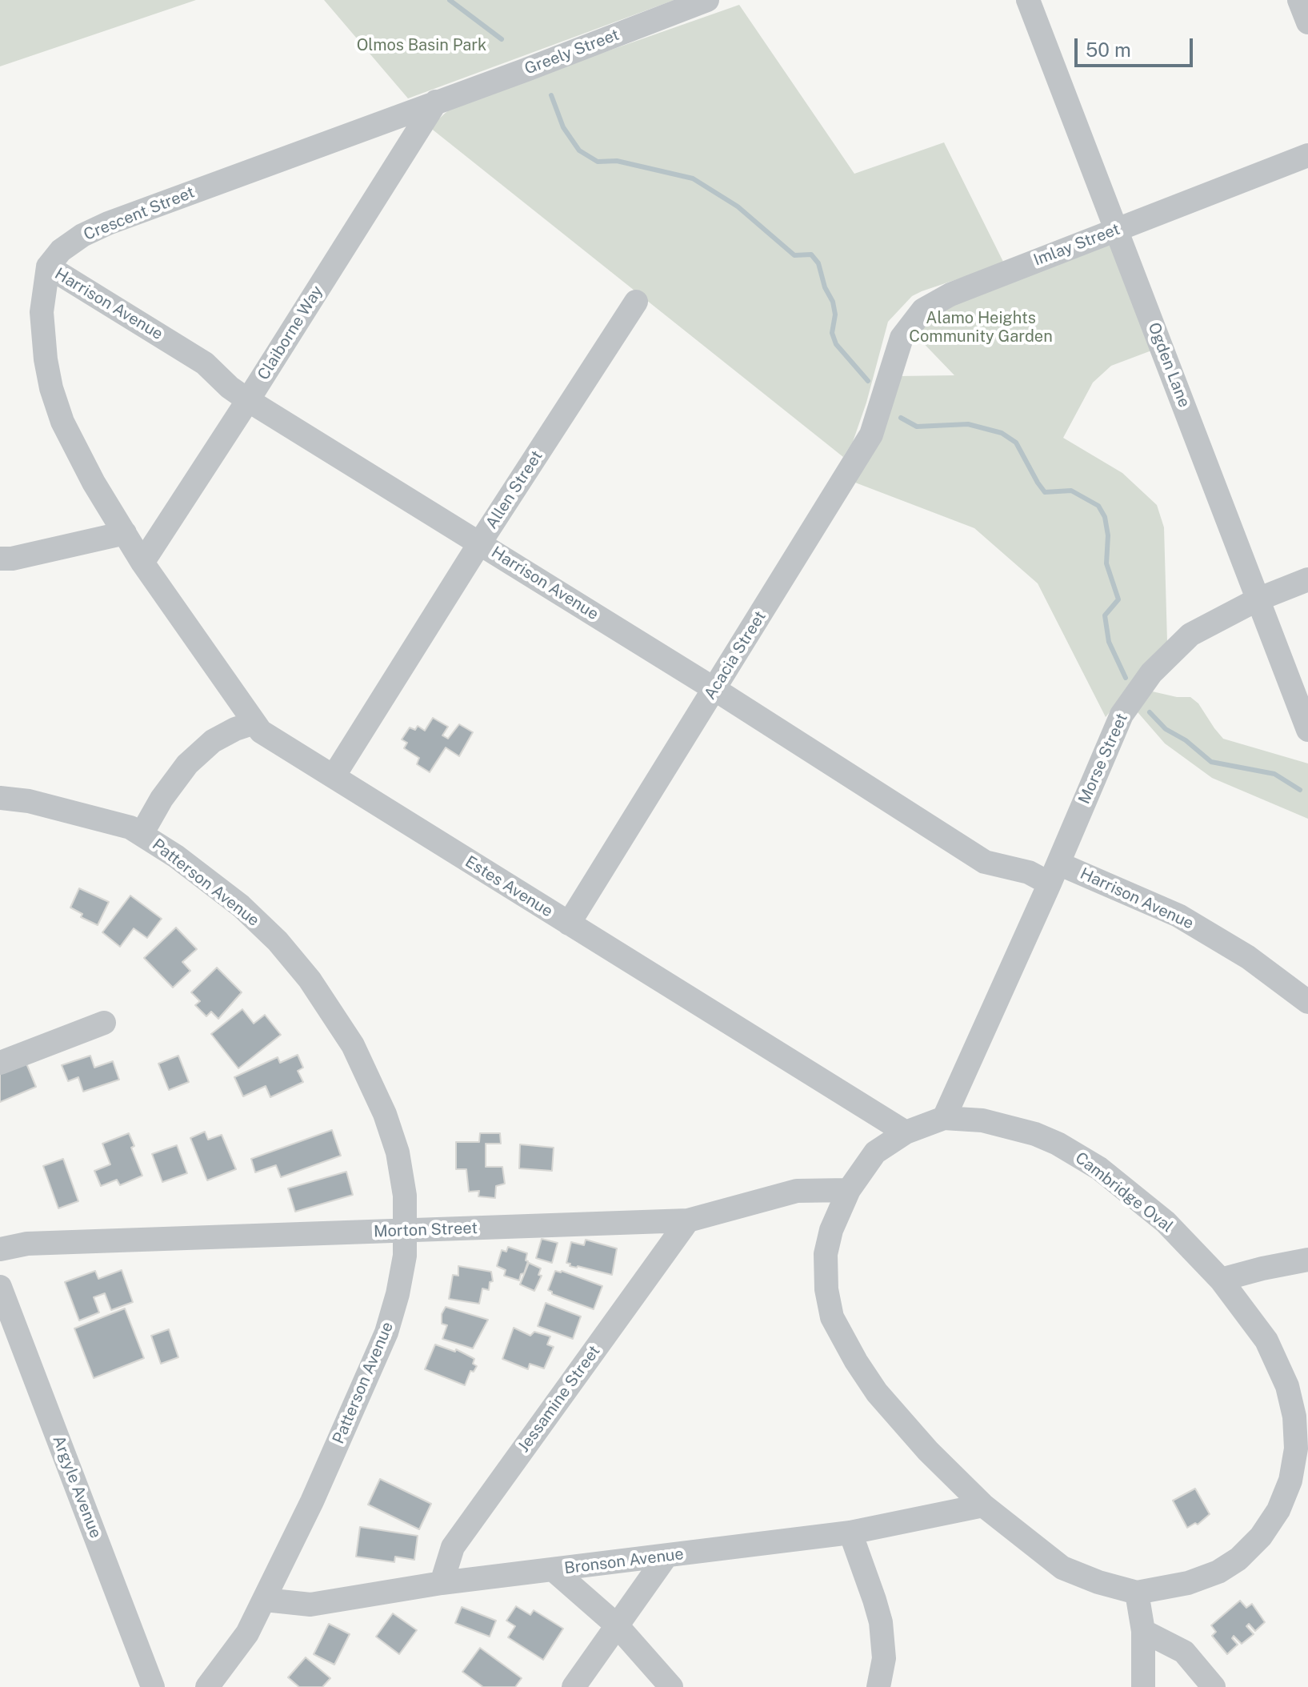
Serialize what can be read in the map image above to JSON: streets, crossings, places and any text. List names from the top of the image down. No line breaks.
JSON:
{"streets":{"street":["Greely Street","Crescent Street","Imlay Street","Harrison Avenue","Claiborne Way","Ogden Lane","Allen Street","Acacia Street","Morse Street","Patterson Avenue","Estes Avenue","Cambridge Oval","Morton Street","Jessamine Street","Argyle Avenue","Bronson Avenue"]},"crossings":[["Greely Street","Crescent Street"],["Greely Street","Claiborne Way"],["Crescent Street","Harrison Avenue"],["Crescent Street","Claiborne Way"],["Imlay Street","Ogden Lane"],["Imlay Street","Acacia Street"],["Harrison Avenue","Claiborne Way"],["Harrison Avenue","Allen Street"],["Harrison Avenue","Acacia Street"],["Harrison Avenue","Morse Street"],["Ogden Lane","Morse Street"],["Allen Street","Estes Avenue"],["Acacia Street","Estes Avenue"],["Morse Street","Cambridge Oval"],["Patterson Avenue","Morton Street"],["Patterson Avenue","Bronson Avenue"],["Estes Avenue","Cambridge Oval"],["Cambridge Oval","Morton Street"],["Cambridge Oval","Bronson Avenue"],["Morton Street","Jessamine Street"],["Jessamine Street","Bronson Avenue"]],"parks":["Olmos Basin Park","Alamo Heights Community Garden"],"scale_bar":"50 m"}
